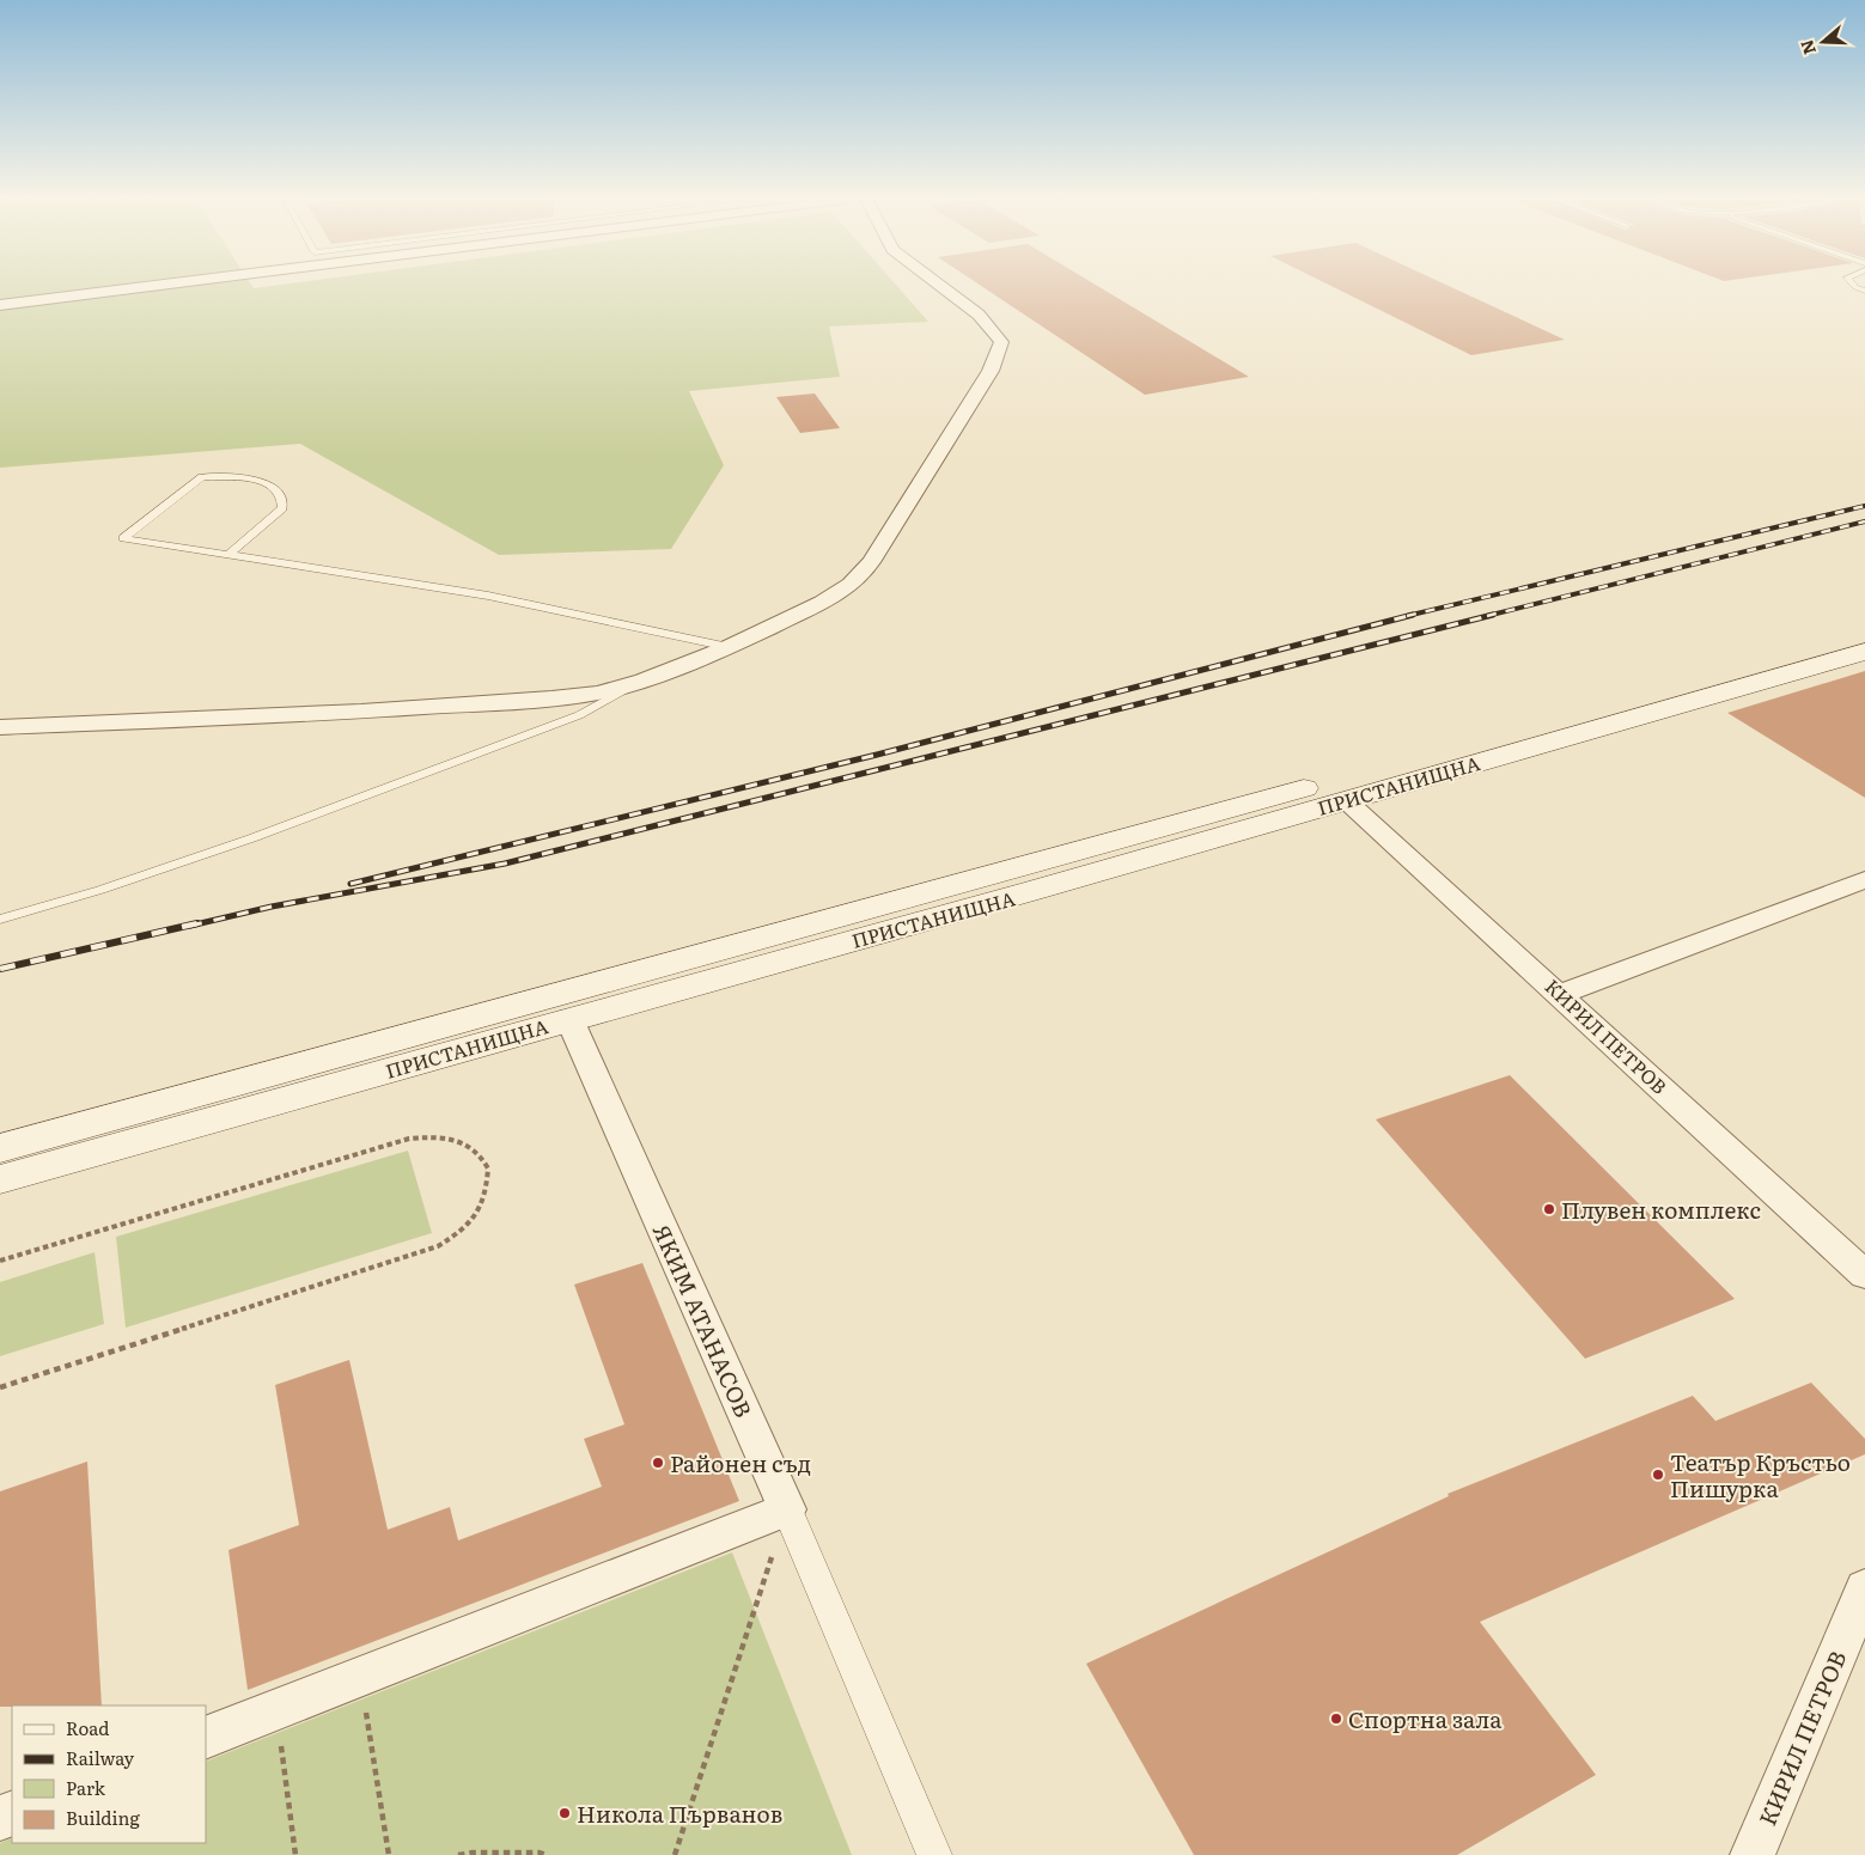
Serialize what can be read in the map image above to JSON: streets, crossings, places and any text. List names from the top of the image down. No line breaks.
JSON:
{"streets":{"main road":["ПРИСТАНИЩНА"],"street":["КИРИЛ ПЕТРОВ","ЯКИМ АТАНАСОВ"]},"crossings":[["ПРИСТАНИЩНА","КИРИЛ ПЕТРОВ"],["ПРИСТАНИЩНА","ЯКИМ АТАНАСОВ"]],"places":["Плувен комплекс","Районен съд","Театър Кръстьо Пишурка","Спортна зала","Никола Първанов"],"legend":["Road","Railway","Park","Building"],"north":"left"}
